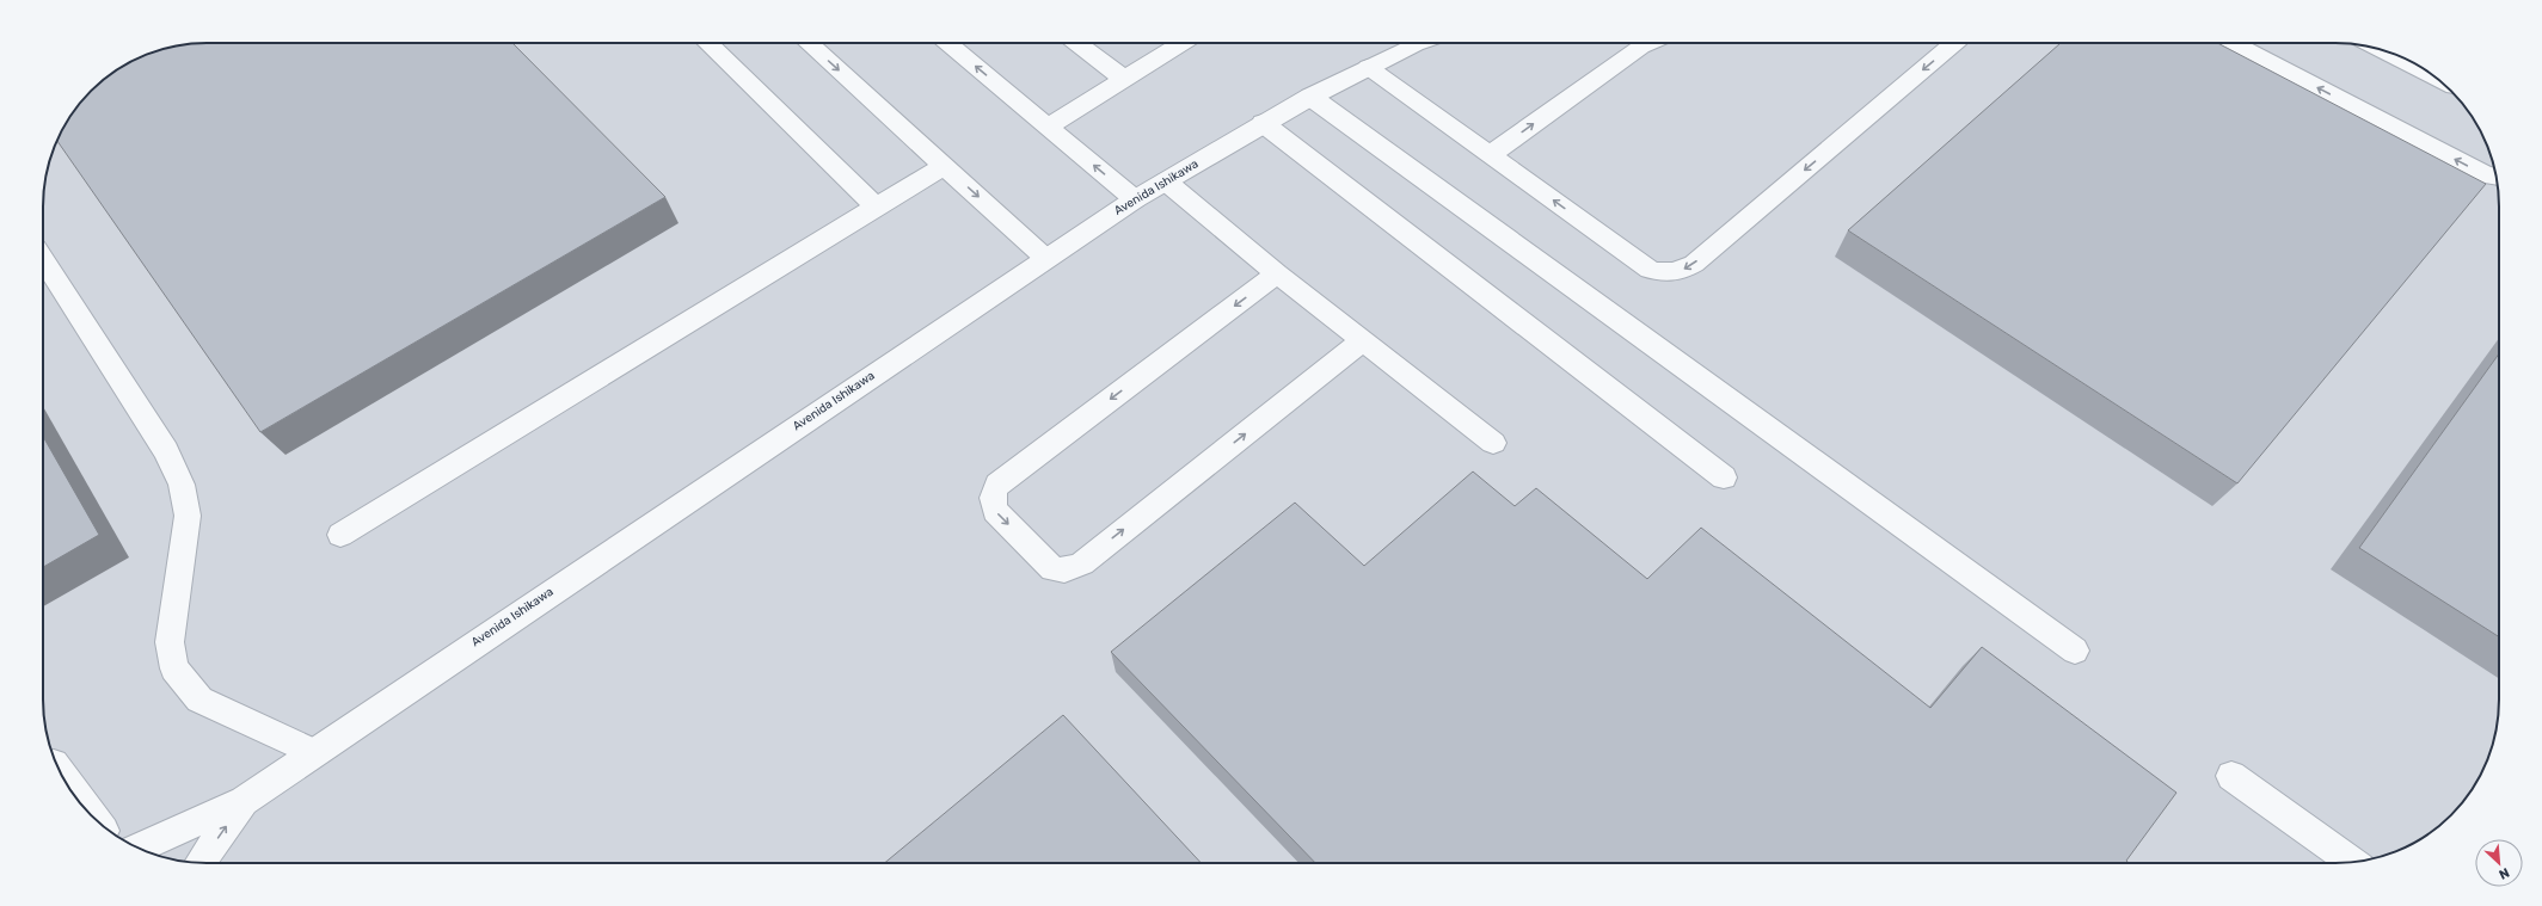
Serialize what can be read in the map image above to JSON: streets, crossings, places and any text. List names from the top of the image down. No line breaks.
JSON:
{"streets":{"street":["Avenida Ishikawa"]},"north":"bottom right"}
